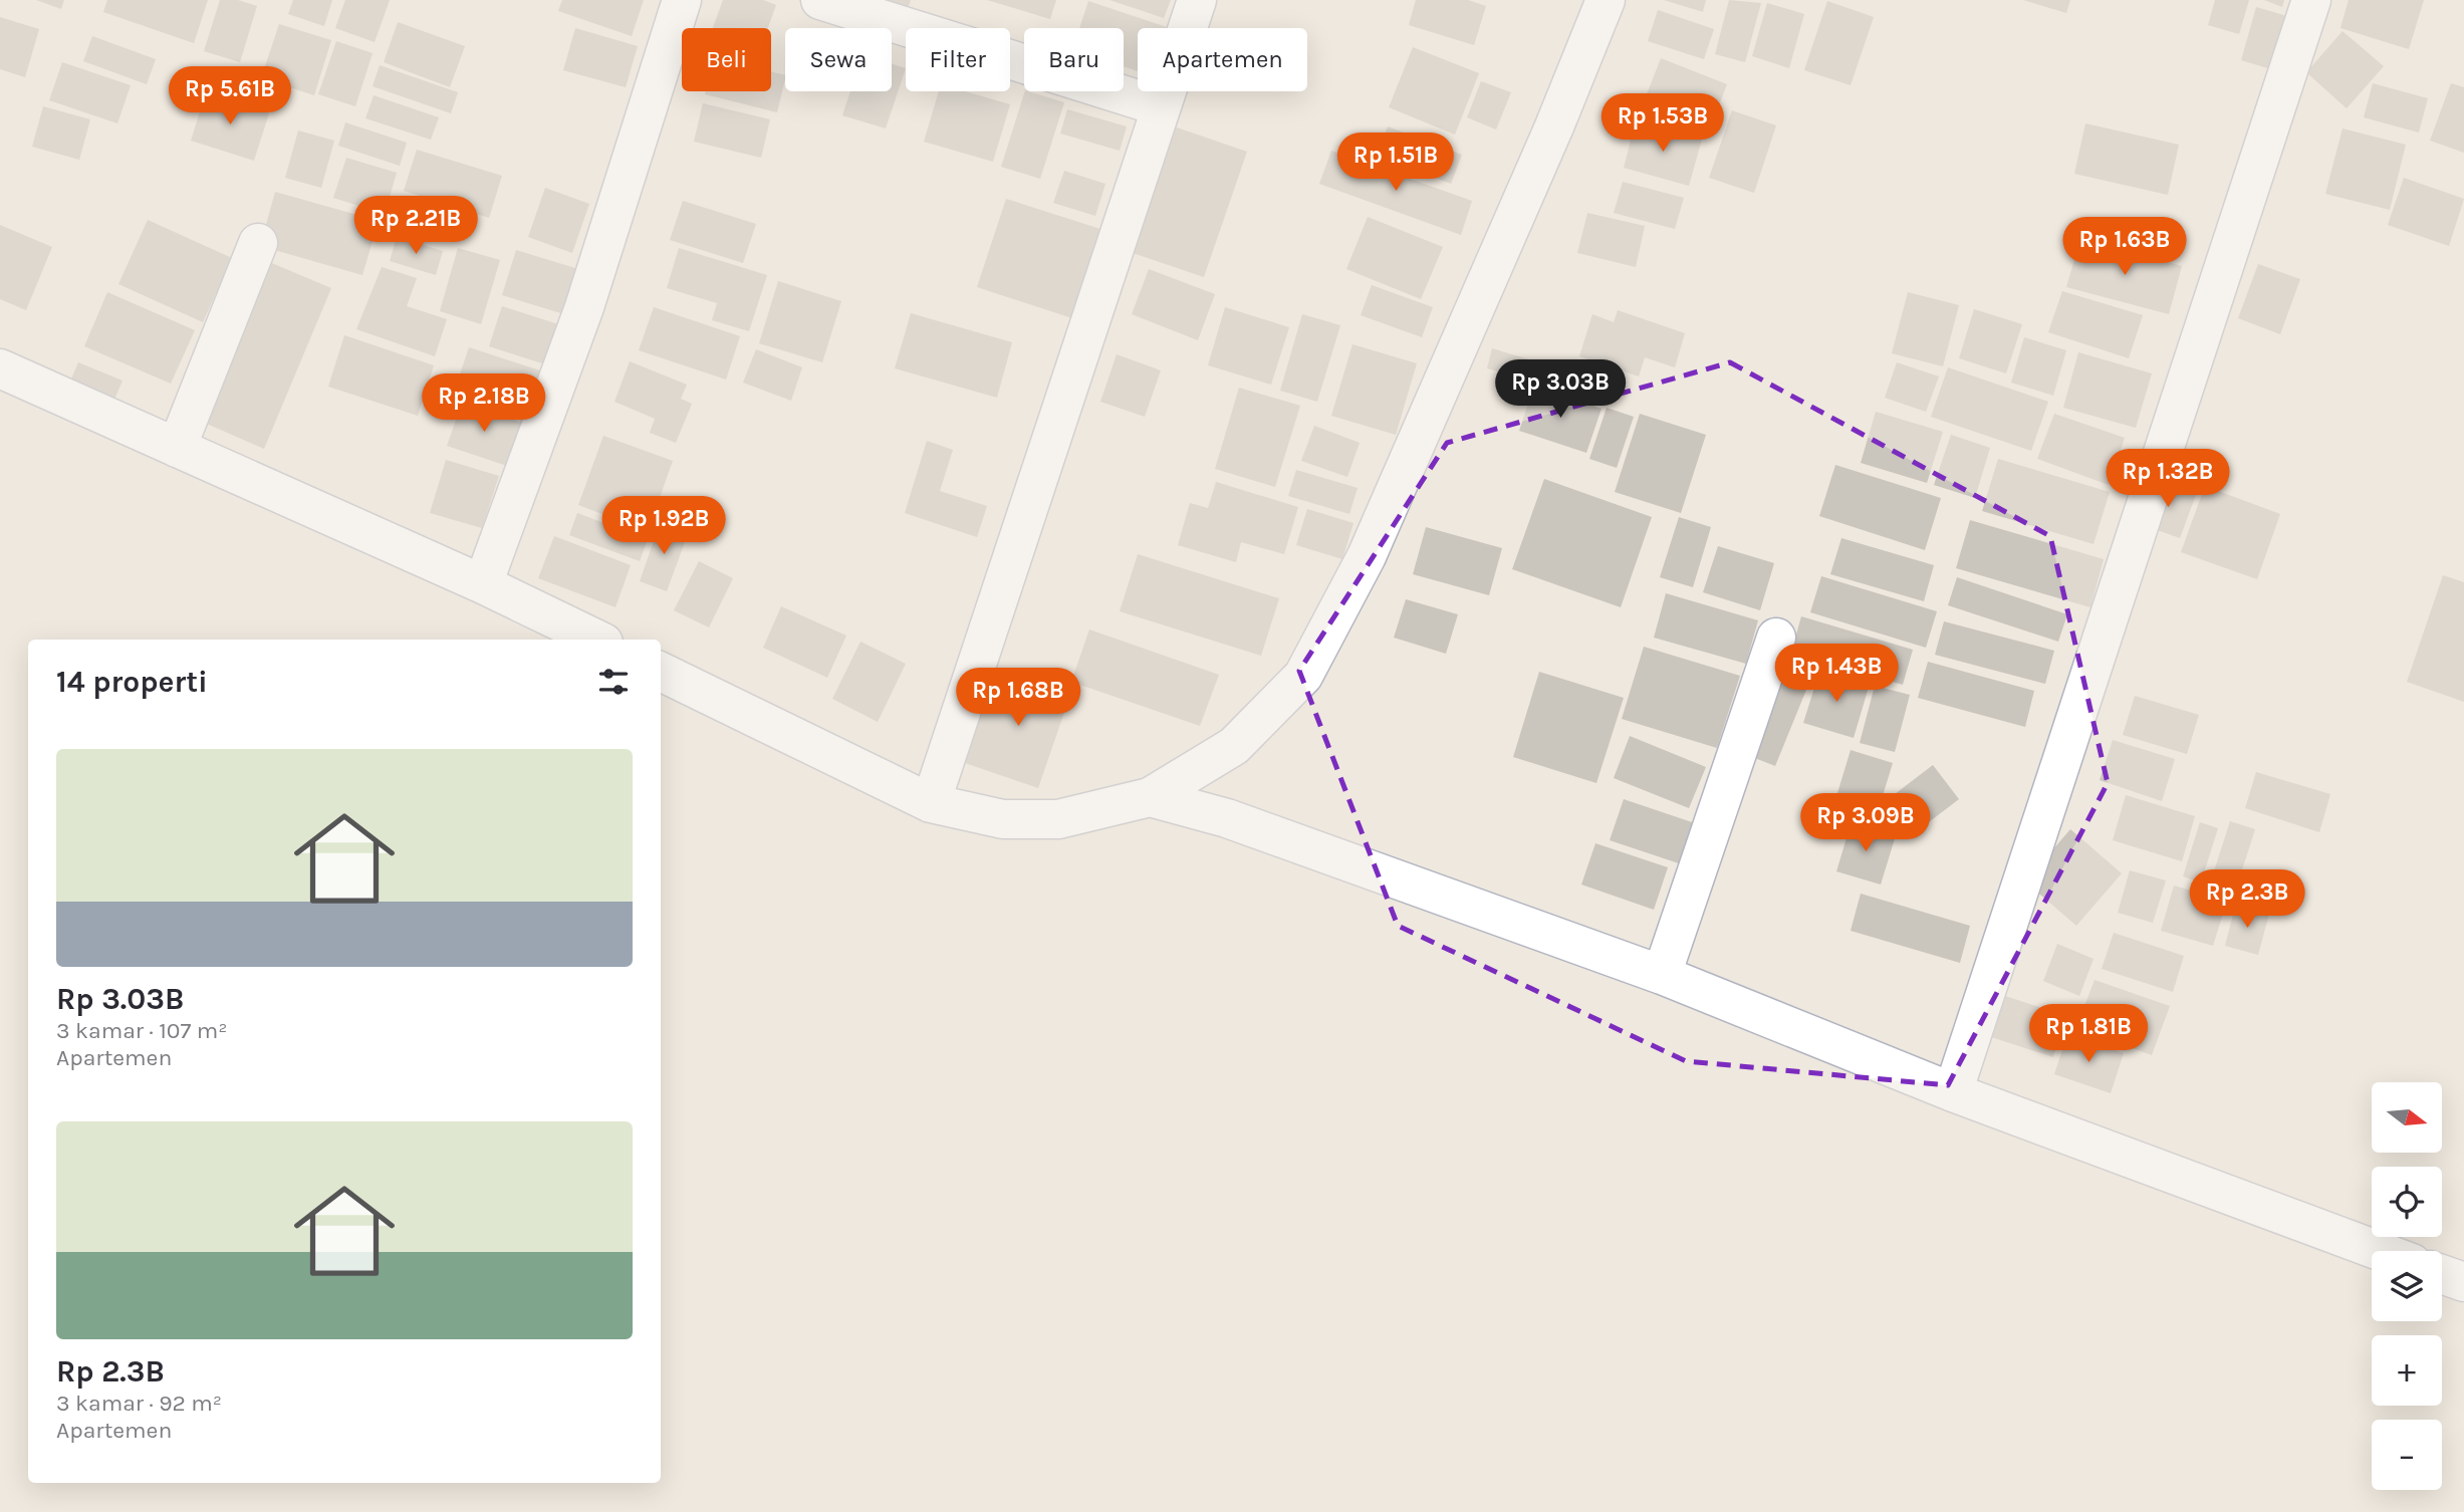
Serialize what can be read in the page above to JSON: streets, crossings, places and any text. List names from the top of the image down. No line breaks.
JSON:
{"north":"right","page":{"chip":["Beli","Sewa","Filter","Baru","Apartemen"],"price":["Rp 5.61B","Rp 1.53B","Rp 1.51B","Rp 2.21B","Rp 1.63B","Rp 3.03B","Rp 2.18B","Rp 1.32B","Rp 1.92B","Rp 1.43B","Rp 1.68B","Rp 3.09B","Rp 2.3B","Rp 1.81B"],"heading":"14 properti","list":[{"name":"Rp 3.03B","note":"3 kamar · 107 m² · Apartemen"},{"name":"Rp 2.3B","note":"3 kamar · 92 m² · Apartemen"}],"map_buttons":["+","−"]}}
